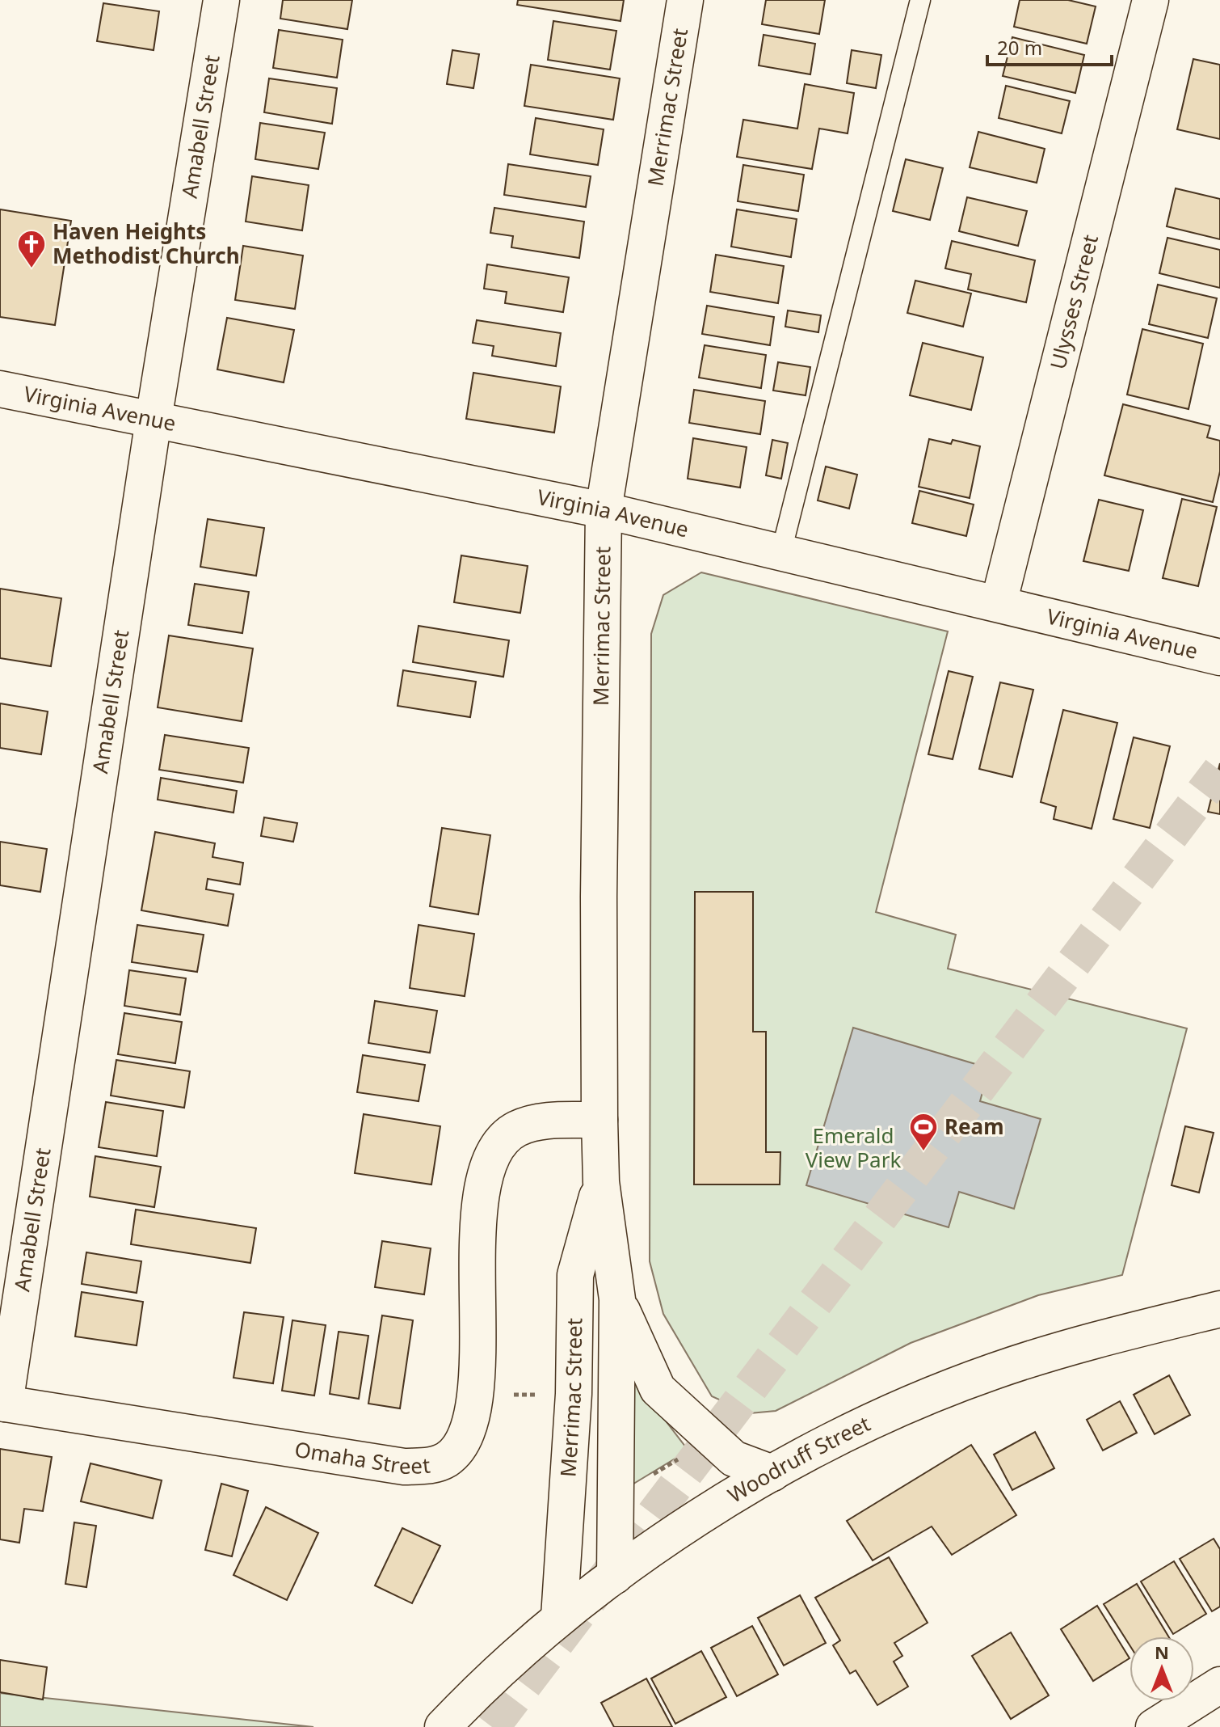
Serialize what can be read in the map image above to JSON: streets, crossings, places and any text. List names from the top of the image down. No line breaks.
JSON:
{"streets":{"street":["Merrimac Street","Amabell Street","Ulysses Street","Virginia Avenue","Omaha Street","Woodruff Street"]},"crossings":[["Merrimac Street","Virginia Avenue"],["Merrimac Street","Omaha Street"],["Merrimac Street","Woodruff Street"],["Amabell Street","Virginia Avenue"],["Amabell Street","Omaha Street"],["Ulysses Street","Virginia Avenue"]],"parks":["Emerald View Park"],"places":{"church":["Haven Heights Methodist Church"],"sports":["Ream"]},"scale_bar":"20 m","north":"top"}
